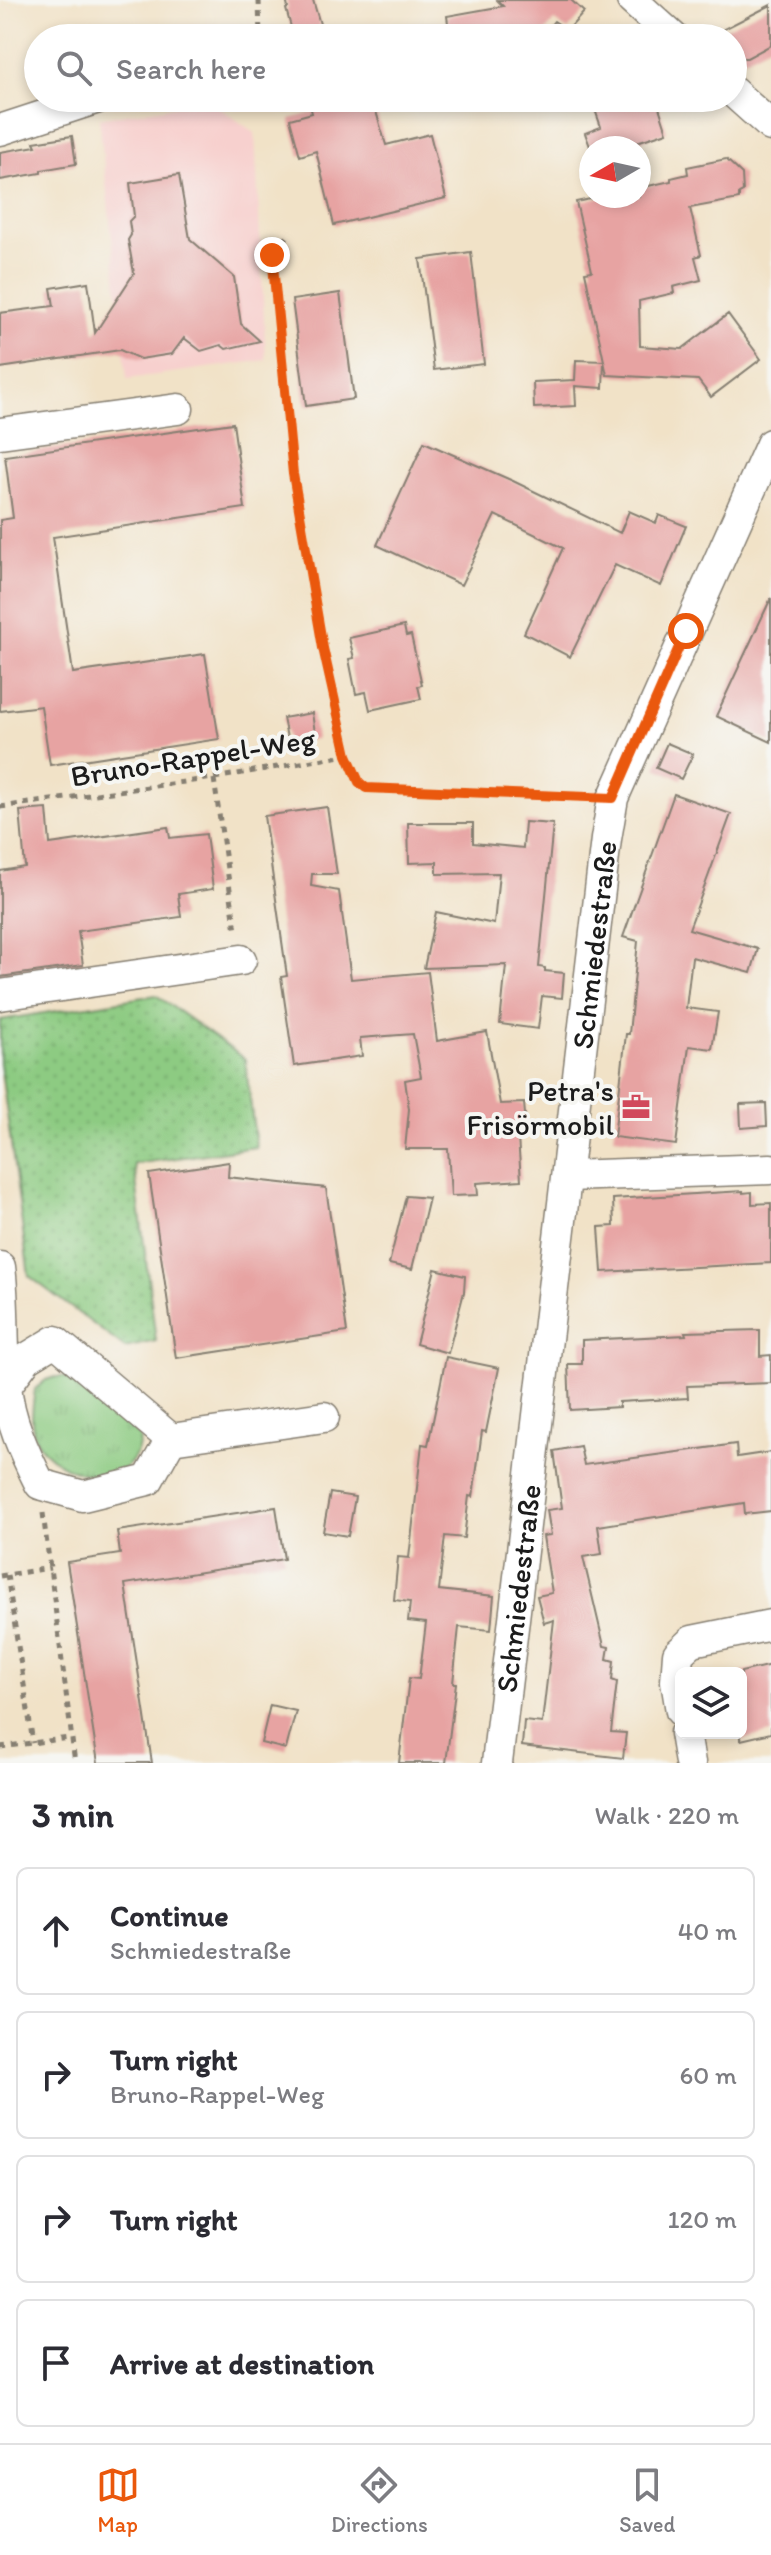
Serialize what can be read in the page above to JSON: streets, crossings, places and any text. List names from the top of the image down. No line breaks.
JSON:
{"streets":{"street":["Schmiedestraße"],"path":["Bruno-Rappel-Weg"]},"crossings":[["Bruno-Rappel-Weg","Schmiedestraße"]],"places":{"office":["Petra's Frisörmobil"]},"north":"left","page":{"search":"Search here","heading":["3 min","Walk · 220 m"],"list":[["Continue","Schmiedestraße","40 m"],["Turn right","Bruno-Rappel-Weg","60 m"],["Turn right","120 m"],"Arrive at destination"],"nav":["Map","Directions","Saved"]}}
